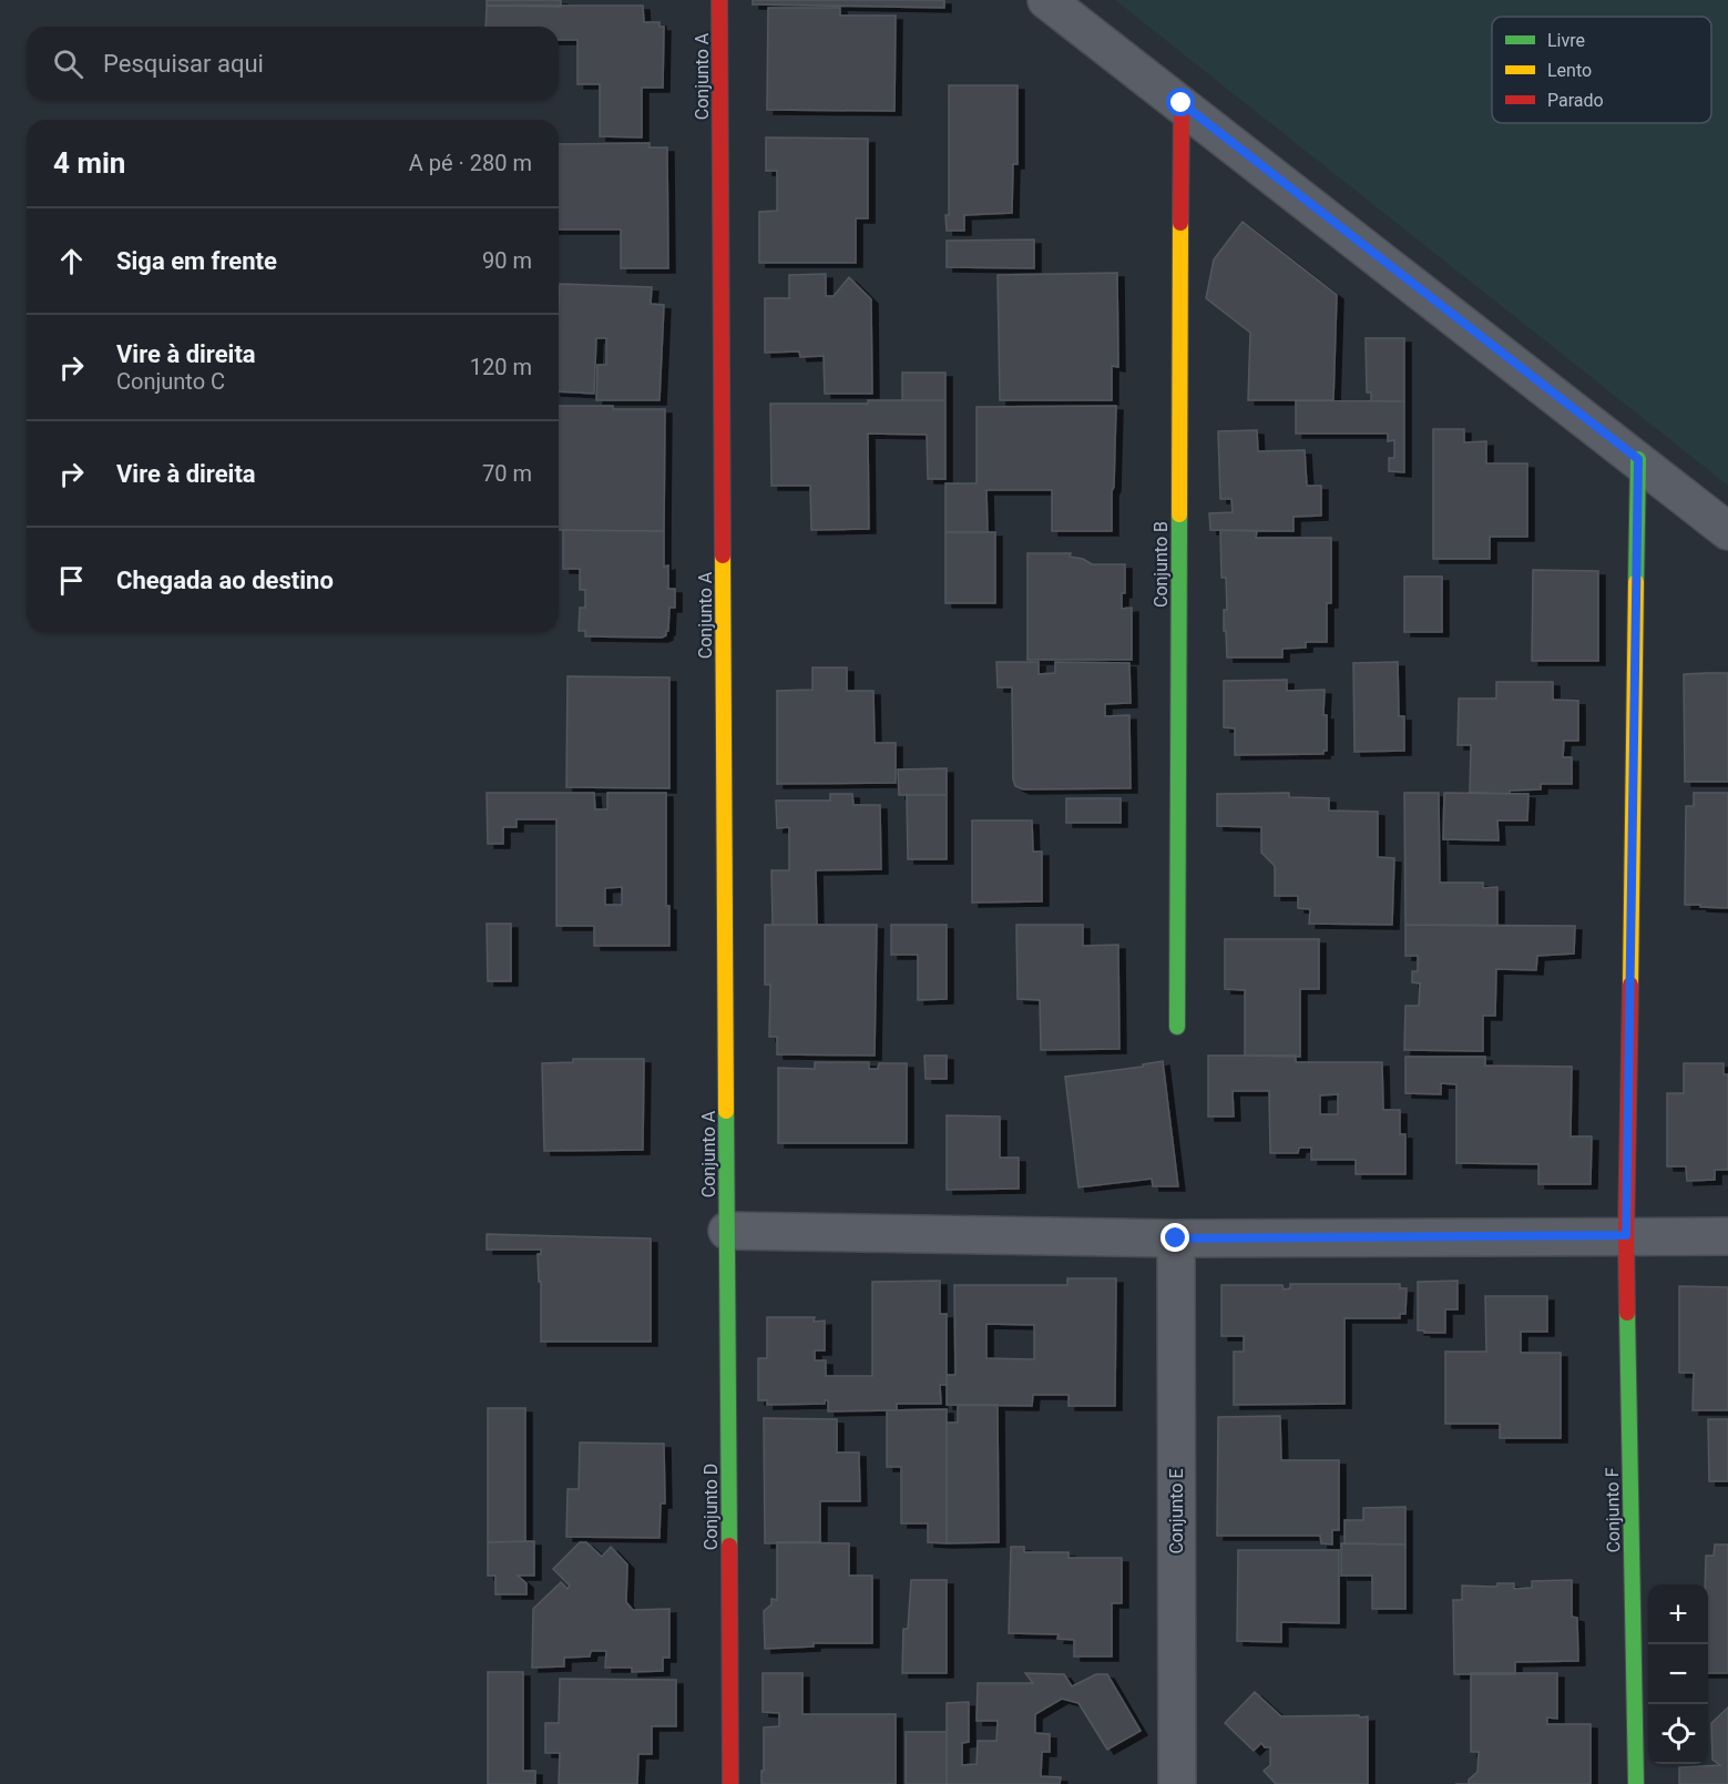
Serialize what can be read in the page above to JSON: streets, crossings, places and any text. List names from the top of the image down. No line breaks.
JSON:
{"streets":{"street":["Conjunto A","Conjunto B","Conjunto D","Conjunto F","Conjunto E"]},"crossings":[["Conjunto A","Conjunto D"]],"legend":["Livre","Lento","Parado"],"page":{"search":"Pesquisar aqui","heading":["4 min","A pé · 280 m"],"list":[["Siga em frente","90 m"],["Vire à direita","Conjunto C","120 m"],["Vire à direita","70 m"],"Chegada ao destino"],"map_buttons":["+","−"]}}
